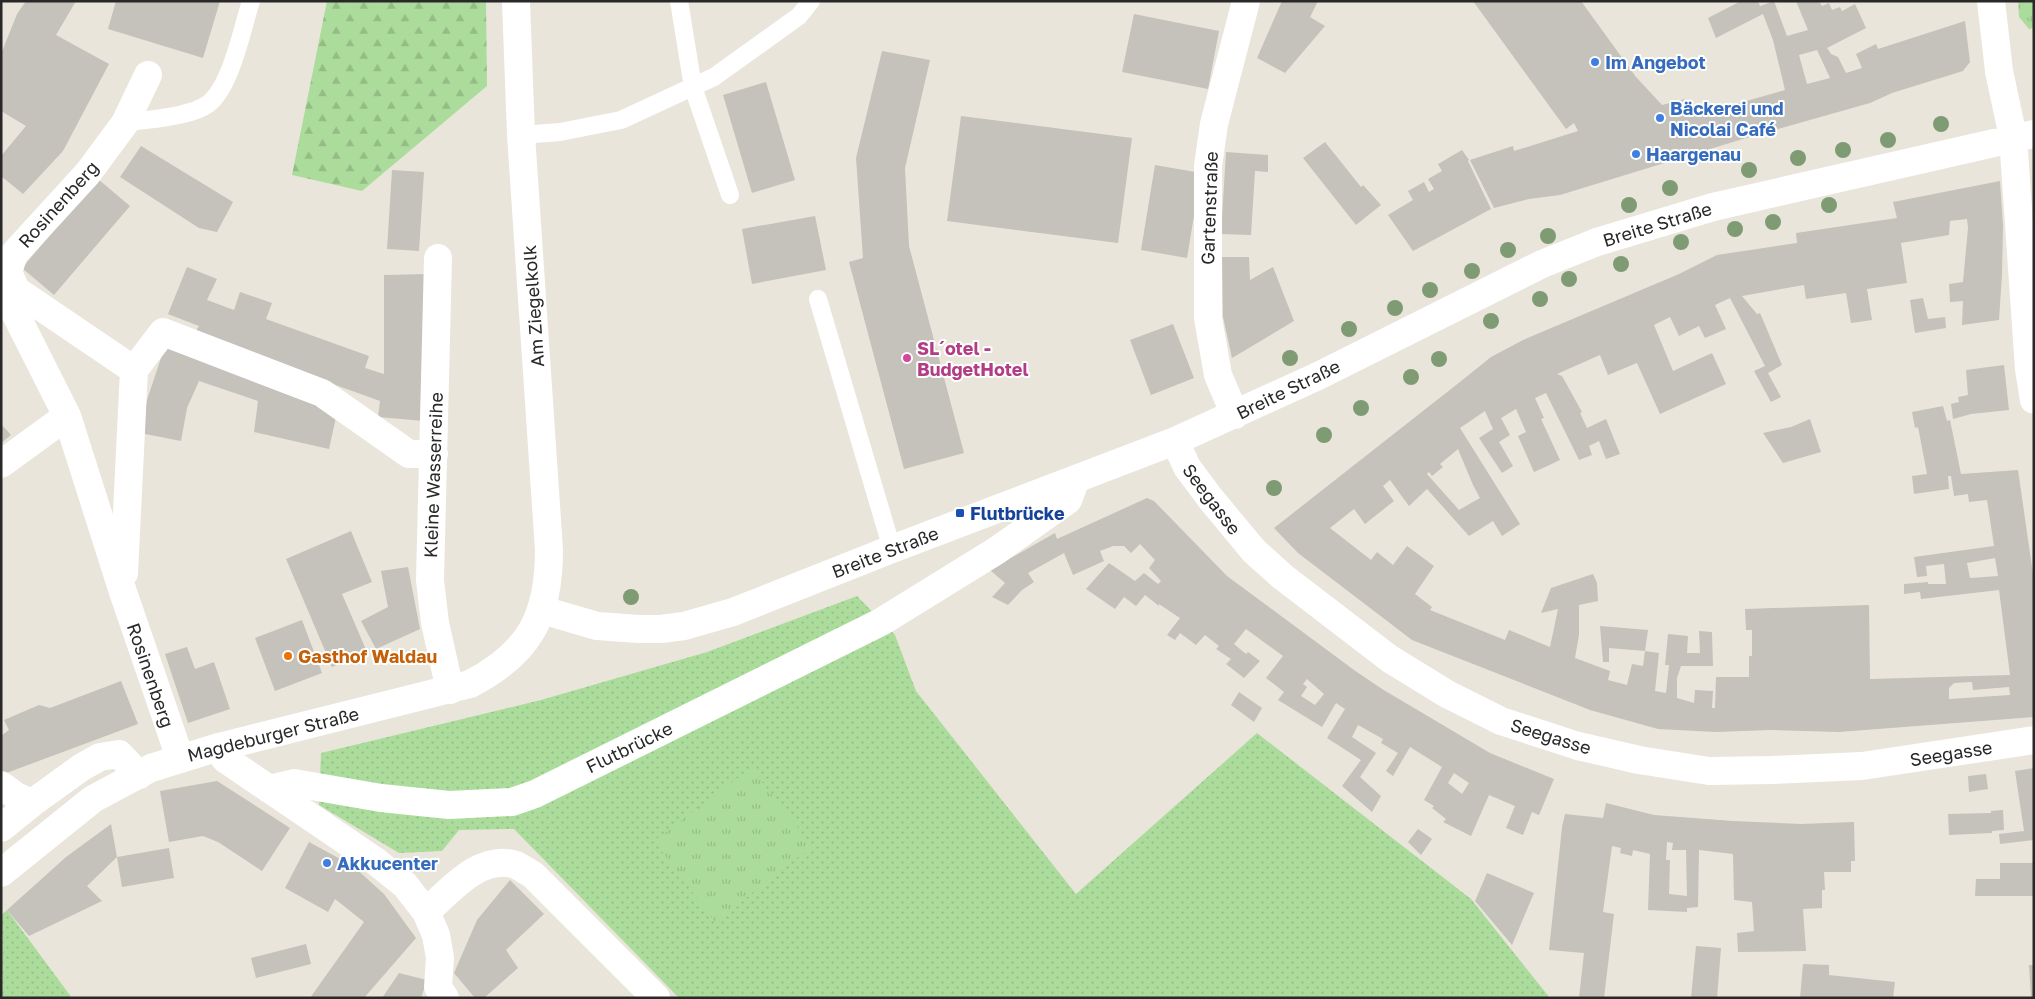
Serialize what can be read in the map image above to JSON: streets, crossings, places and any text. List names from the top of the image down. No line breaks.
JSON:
{"streets":{"street":["Rosinenberg","Gartenstraße","Breite Straße","Am Ziegelkolk","Kleine Wasserreihe","Seegasse","Magdeburger Straße","Flutbrücke"]},"crossings":[["Rosinenberg","Magdeburger Straße"],["Gartenstraße","Breite Straße"],["Breite Straße","Am Ziegelkolk"],["Breite Straße","Seegasse"],["Breite Straße","Magdeburger Straße"],["Breite Straße","Flutbrücke"],["Am Ziegelkolk","Magdeburger Straße"],["Kleine Wasserreihe","Magdeburger Straße"]],"places":{"other":["Im Angebot","Bäckerei und Nicolai Café","Haargenau","SL´otel - BudgetHotel","Gasthof Waldau","Akkucenter"],"transit":["Flutbrücke"]}}
